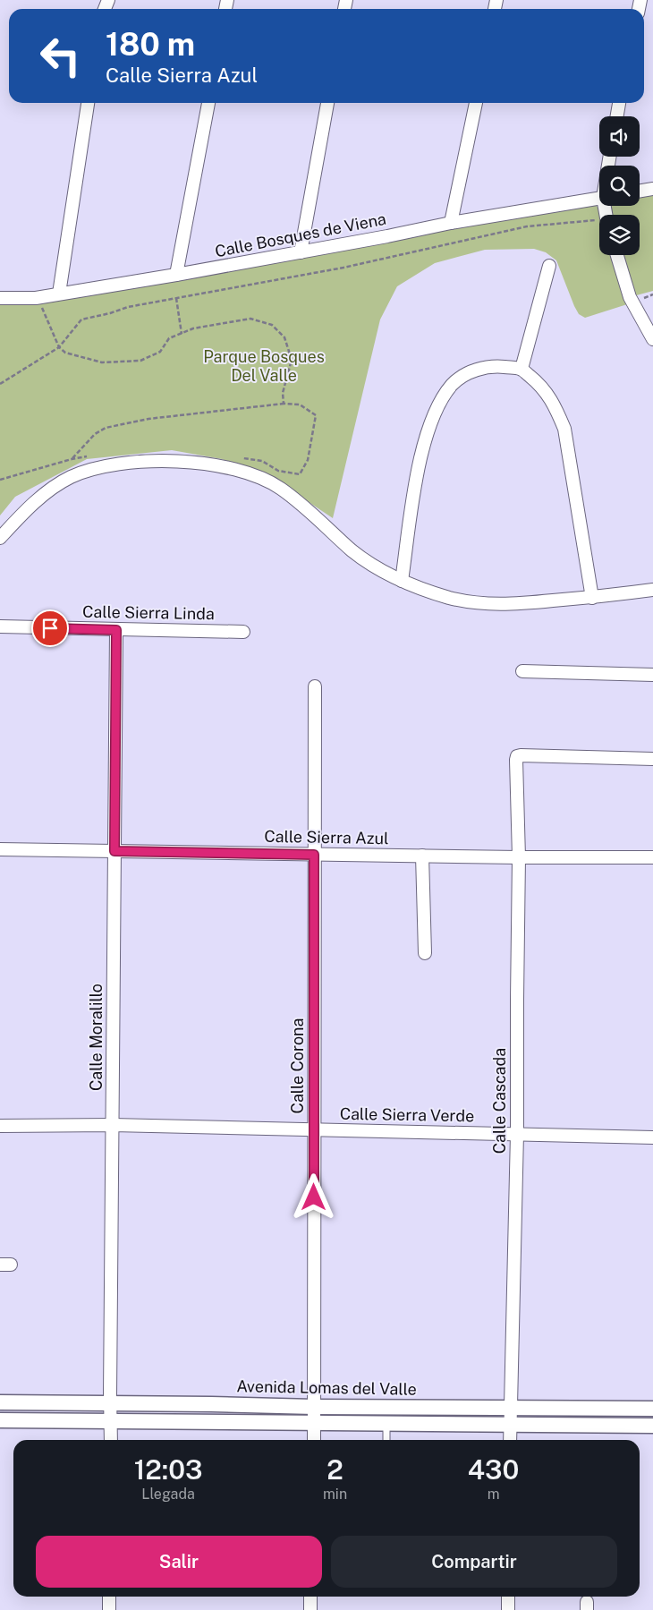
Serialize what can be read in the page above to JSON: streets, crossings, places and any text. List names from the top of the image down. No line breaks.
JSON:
{"streets":{"street":["Calle Bosques de Viena","Calle Sierra Linda","Calle Sierra Azul","Calle Moralillo","Calle Corona","Calle Cascada","Calle Sierra Verde","Avenida Lomas del Valle"]},"crossings":[["Calle Sierra Linda","Calle Moralillo"],["Calle Sierra Azul","Calle Moralillo"],["Calle Sierra Azul","Calle Corona"],["Calle Sierra Azul","Calle Cascada"],["Calle Moralillo","Calle Sierra Verde"],["Calle Moralillo","Avenida Lomas del Valle"],["Calle Corona","Calle Sierra Verde"],["Calle Corona","Avenida Lomas del Valle"],["Calle Cascada","Calle Sierra Verde"],["Calle Cascada","Avenida Lomas del Valle"]],"parks":["Parque Bosques Del Valle"],"page":{"turn":["180 m","Calle Sierra Azul"],"eta":["12:03","Llegada","2","min","430","m"],"buttons":["Salir","Compartir"]}}
